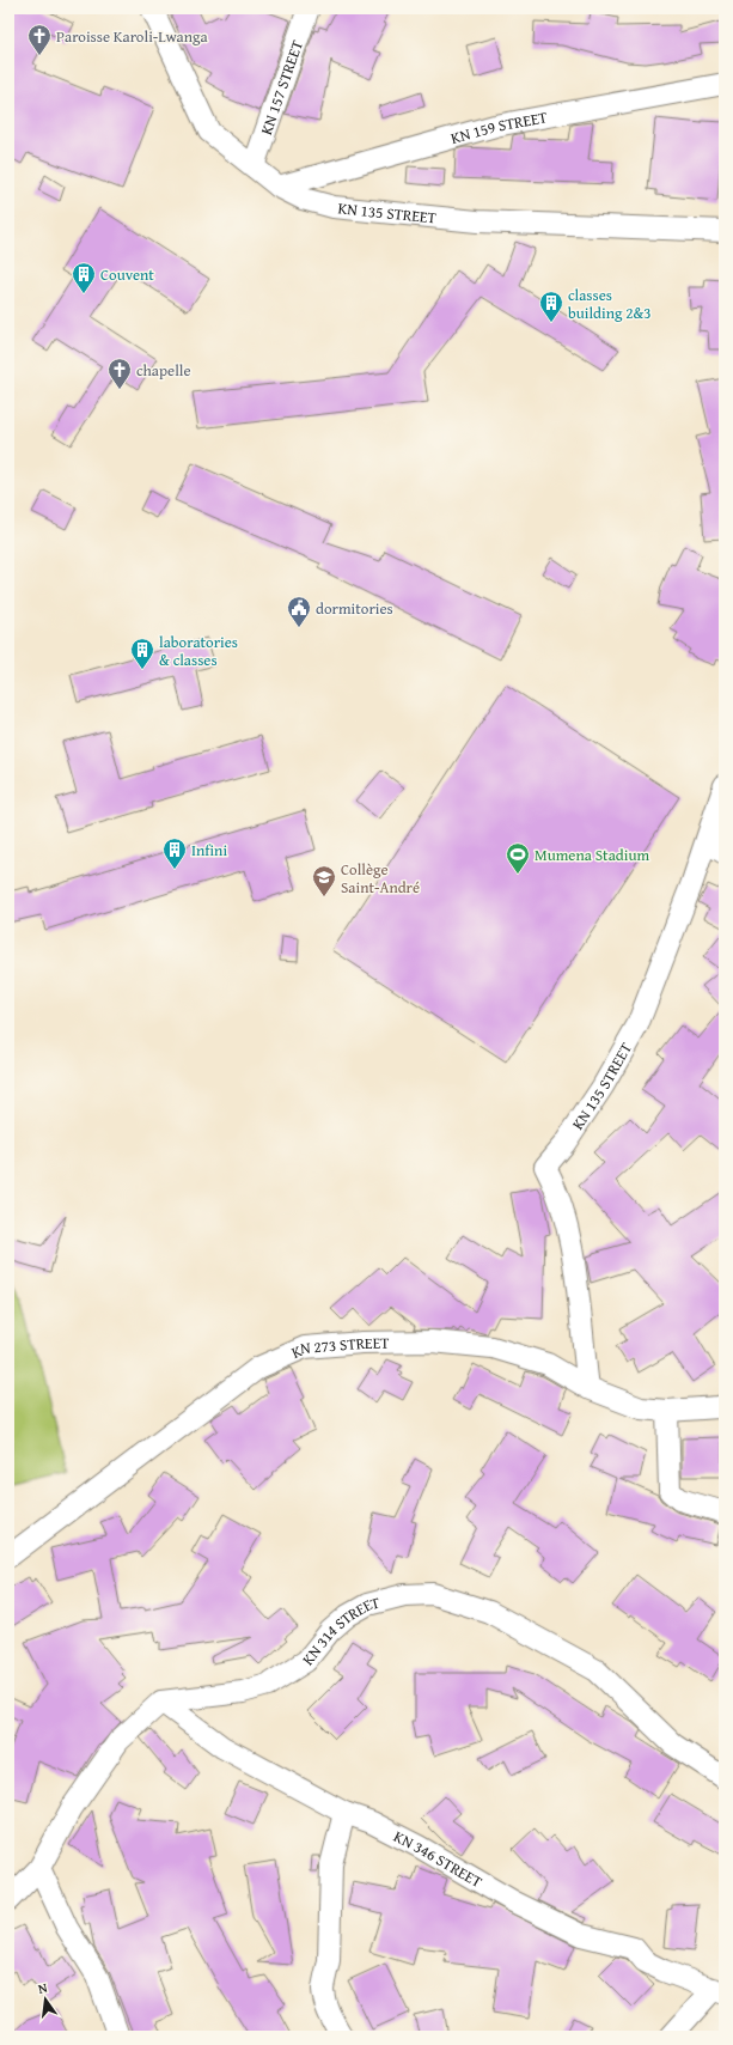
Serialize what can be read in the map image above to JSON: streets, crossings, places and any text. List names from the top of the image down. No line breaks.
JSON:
{"streets":{"street":["KN 157 STREET","KN 159 STREET","KN 135 STREET","KN 273 STREET","KN 314 STREET","KN 346 STREET"]},"crossings":[["KN 157 STREET","KN 135 STREET"],["KN 159 STREET","KN 135 STREET"],["KN 135 STREET","KN 273 STREET"],["KN 314 STREET","KN 346 STREET"]],"places":{"church":["Paroisse Karoli-Lwanga","chapelle"],"building":["Couvent","classes building 2&3","laboratories & classes","Infini"],"public building":["dormitories"],"sports":["Mumena Stadium"],"school or university":["Collège Saint-André"]},"north":"top"}
